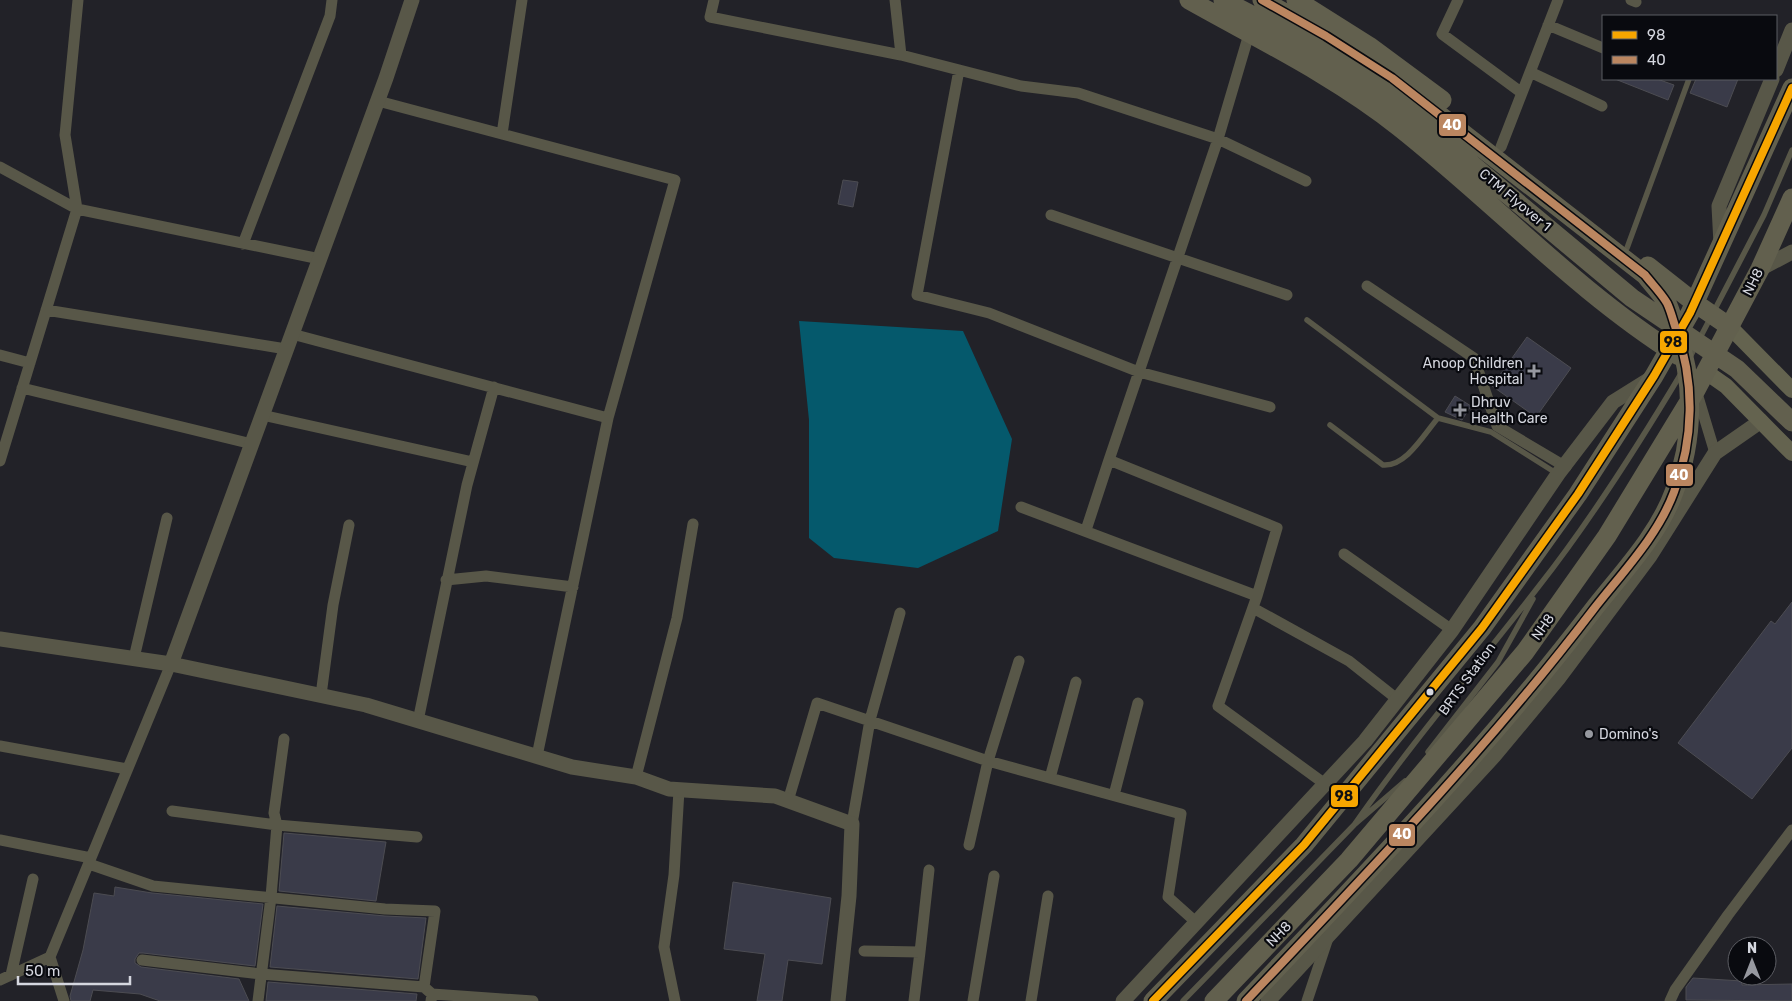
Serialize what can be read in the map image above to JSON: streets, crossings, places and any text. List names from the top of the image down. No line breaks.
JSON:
{"streets":{"main road":["CTM Flyover 1","NH8"],"lane":["BRTS Station"]},"places":{"health":["Anoop Children Hospital","Dhruv Health Care"],"other":["Domino's"]},"lines":["transit line 40","transit line 98"],"legend":["98","40"],"scale_bar":"50 m","north":"top"}
